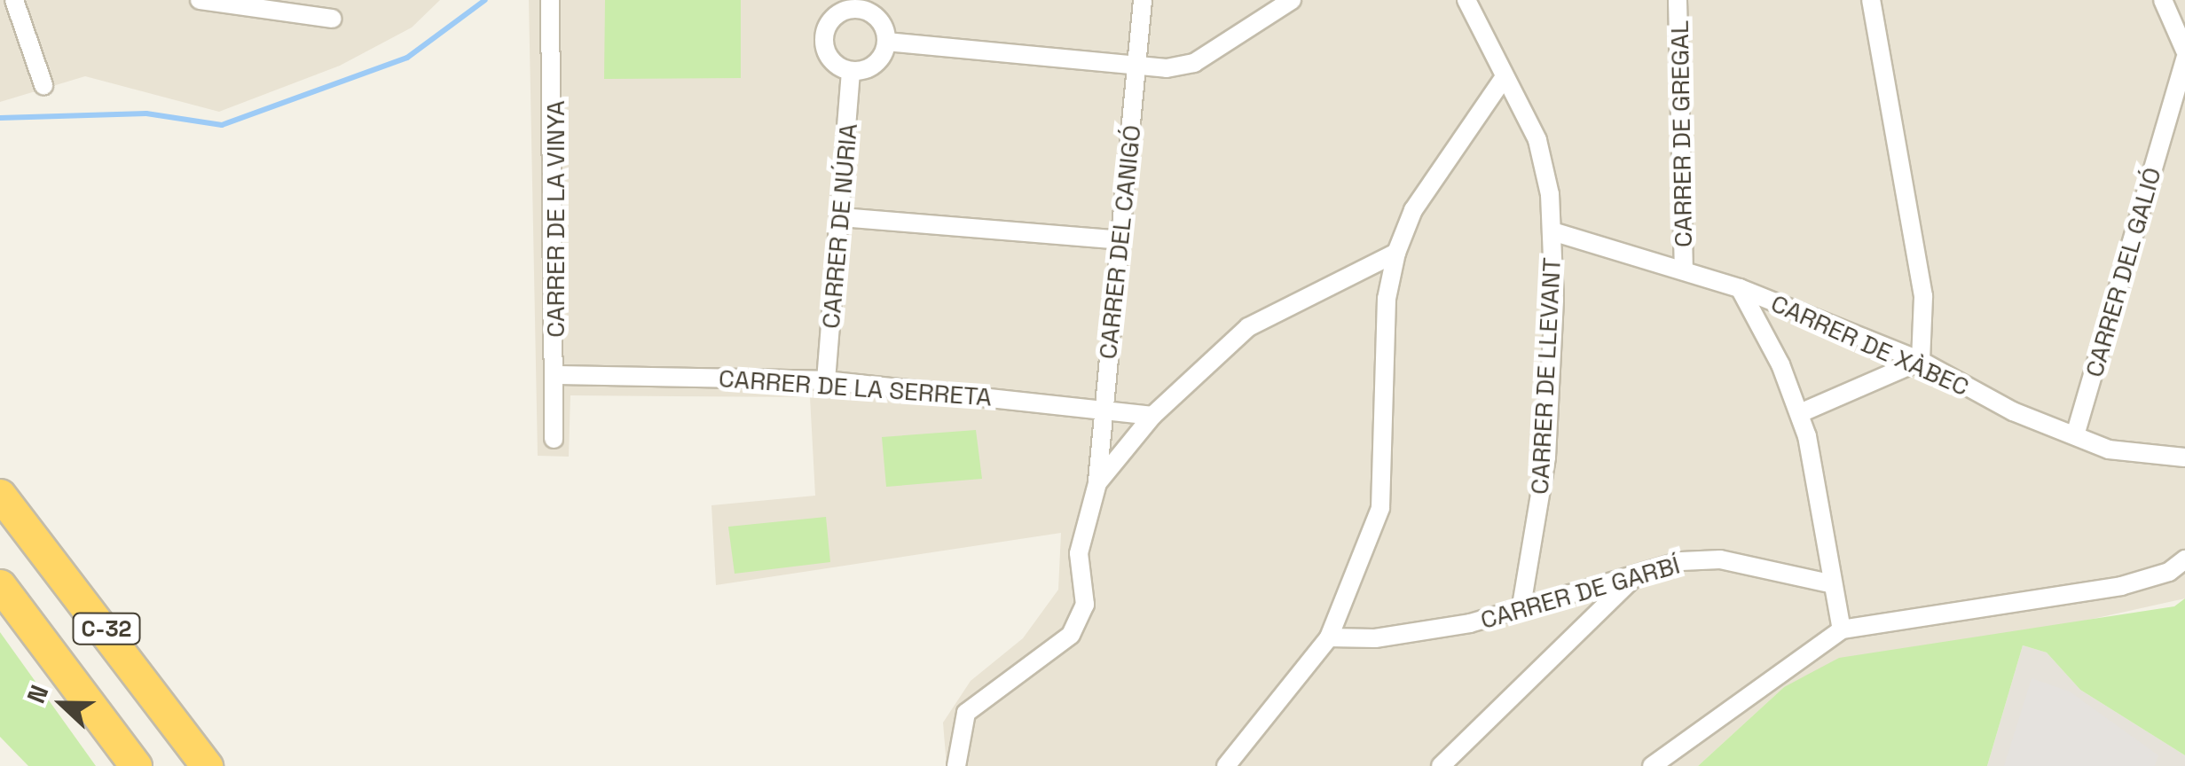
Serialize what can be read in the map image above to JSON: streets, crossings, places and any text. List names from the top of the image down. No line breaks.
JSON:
{"streets":{"highway":["C-32"],"street":["CARRER DE GREGAL","CARRER DE LA VINYA","CARRER DE NÚRIA","CARRER DEL CANIGÓ","CARRER DEL GALIÓ","CARRER DE XÀBEC","CARRER DE LLEVANT","CARRER DE LA SERRETA","CARRER DE GARBÍ"]},"crossings":[["CARRER DE GREGAL","CARRER DE XÀBEC"],["CARRER DE LA VINYA","CARRER DE LA SERRETA"],["CARRER DE NÚRIA","CARRER DE LA SERRETA"],["CARRER DEL CANIGÓ","CARRER DE LA SERRETA"],["CARRER DEL GALIÓ","CARRER DE XÀBEC"],["CARRER DE XÀBEC","CARRER DE LLEVANT"],["CARRER DE LLEVANT","CARRER DE GARBÍ"]],"north":"left"}
